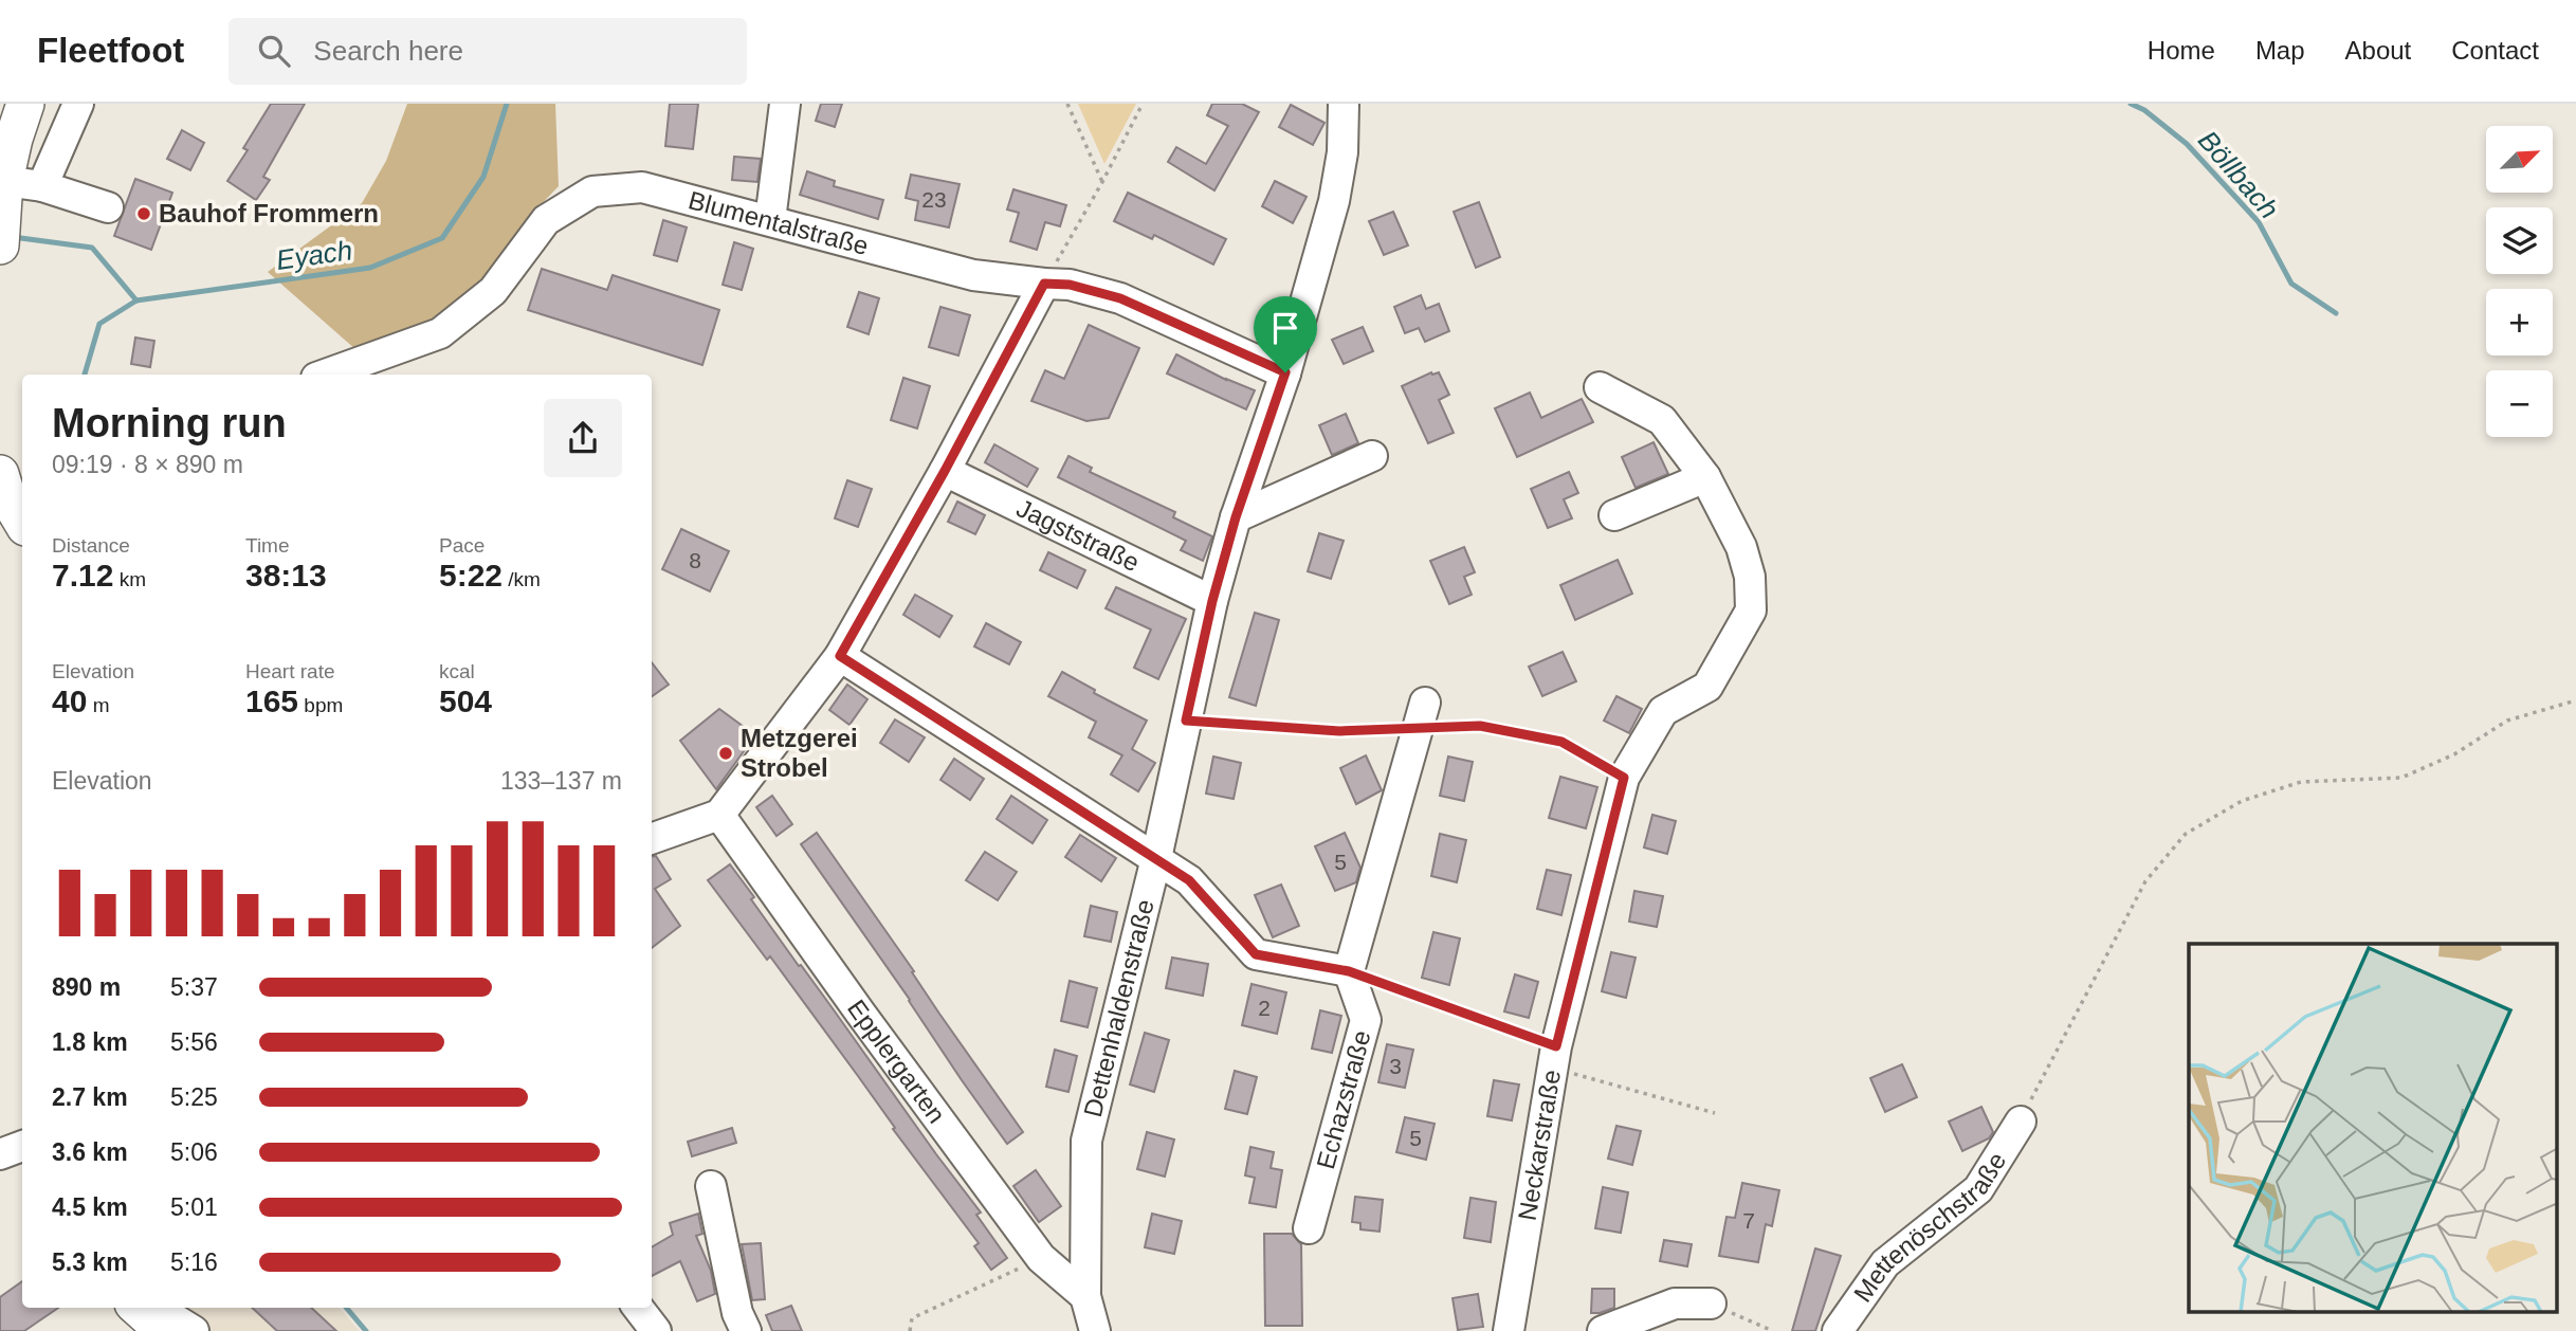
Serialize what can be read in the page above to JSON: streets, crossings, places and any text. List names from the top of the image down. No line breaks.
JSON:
{"streets":{"street":["Blumentalstraße","Jagststraße","Dettenhaldenstraße","Epplergarten","Echazstraße","Neckarstraße","Mettenöschstraße"]},"crossings":[["Blumentalstraße","Dettenhaldenstraße"],["Jagststraße","Dettenhaldenstraße"],["Dettenhaldenstraße","Epplergarten"]],"water":["Böllbach","Eyach"],"places":["Bauhof Frommern","Metzgerei Strobel"],"house_numbers":["23","8","5","2","3","5","7"],"north":"top right","page":{"header":"Fleetfoot","search":"Search here","nav":["Home","Map","About","Contact"],"map_buttons":["+","−"],"heading":["Morning run","09:19 · 8 × 890 m"],"stats":[["Distance","7.12 km"],["Time","38:13"],["Pace","5:22 /km"],["Elevation","40 m"],["Heart rate","165 bpm"],["kcal","504"]],"chart":["Elevation","133–137 m"],"list":[{"name":"890 m","note":"5:37"},{"name":"1.8 km","note":"5:56"},{"name":"2.7 km","note":"5:25"},{"name":"3.6 km","note":"5:06"},{"name":"4.5 km","note":"5:01"},{"name":"5.3 km","note":"5:16"}]}}
